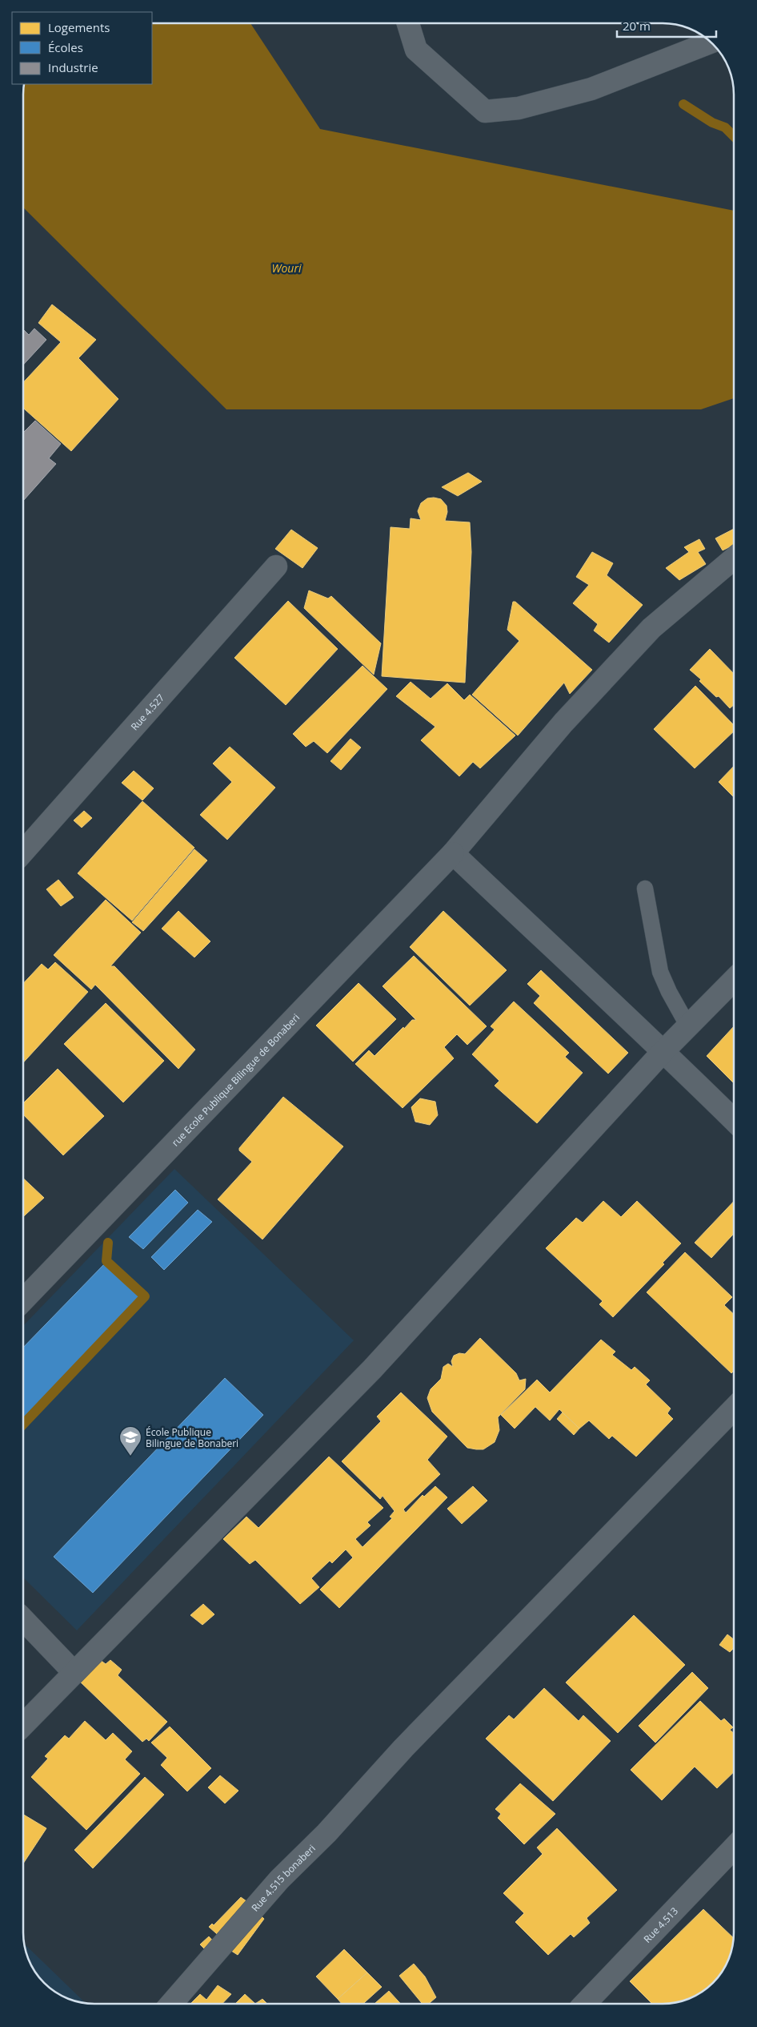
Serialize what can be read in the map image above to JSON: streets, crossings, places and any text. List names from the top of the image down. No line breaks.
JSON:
{"streets":{"street":["Rue 4.527","rue Ecole Publique Bilingue de Bonaberi","Rue 4.515 bonaberi","Rue 4.513"]},"water":["Wouri"],"places":{"school or university":["École Publique Bilingue de Bonaberi"]},"legend":["Logements","Écoles","Industrie"],"scale_bar":"20 m"}
